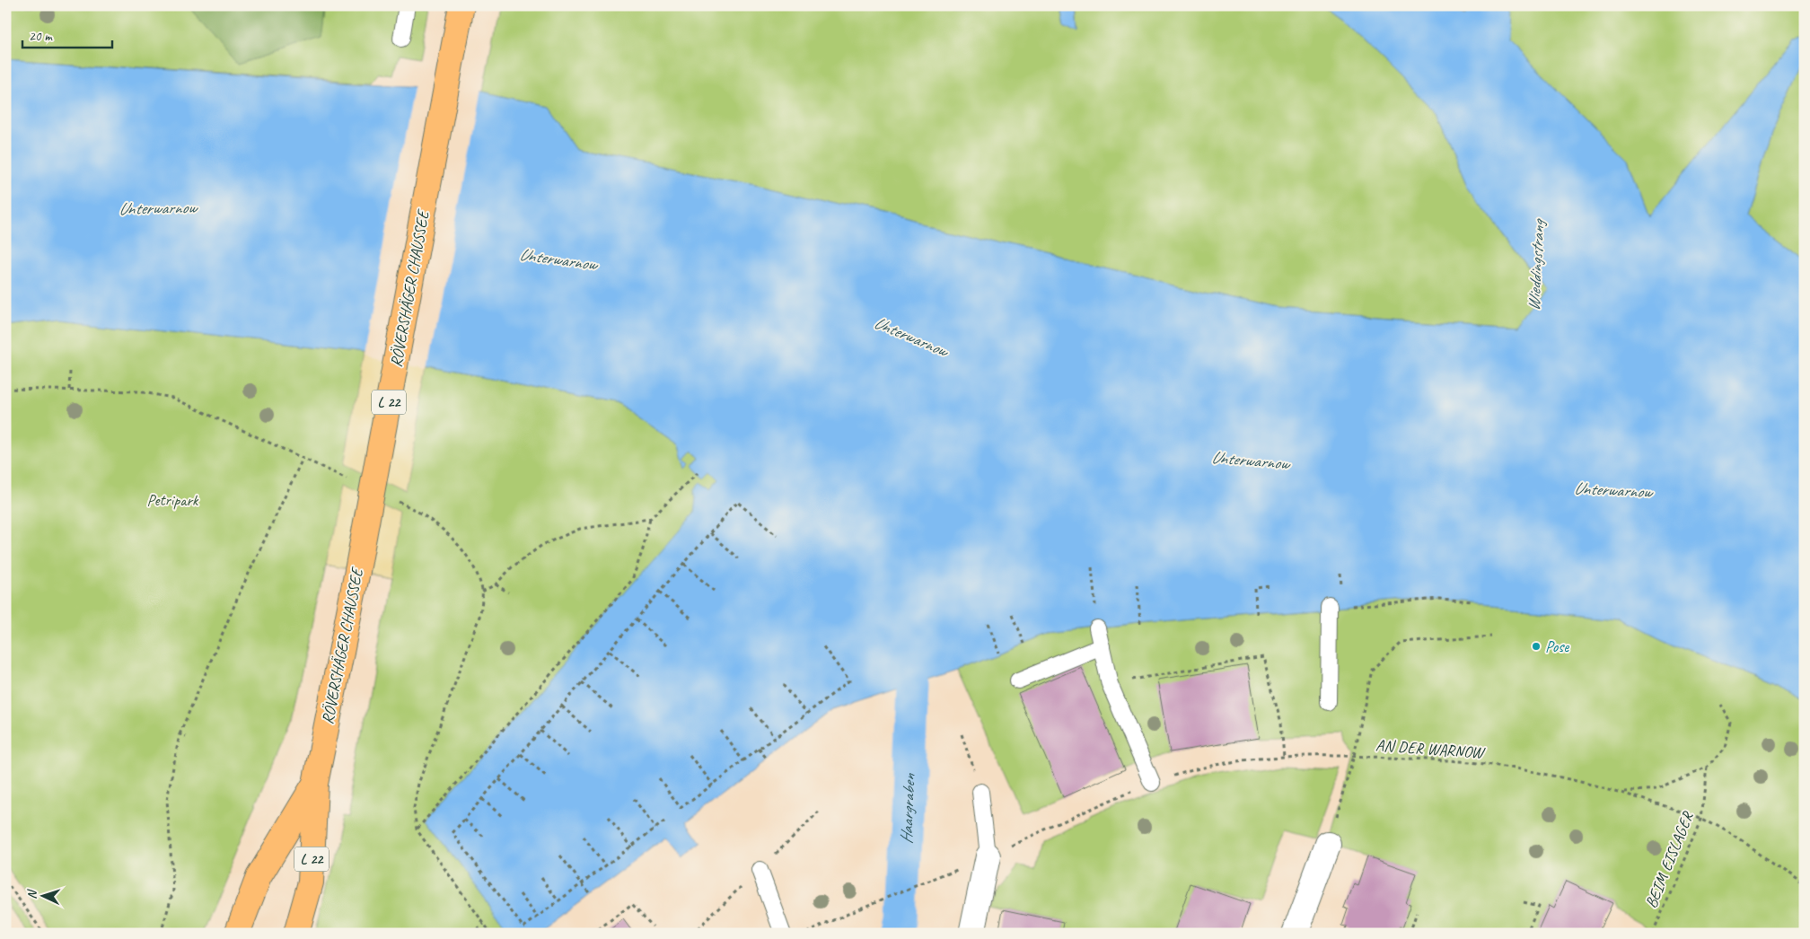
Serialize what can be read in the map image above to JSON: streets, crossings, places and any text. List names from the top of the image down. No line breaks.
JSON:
{"streets":{"main road":["RÖVERSHÄGER CHAUSSEE","L 22"],"path":["AN DER WARNOW","BEIM EISLAGER"]},"crossings":[["AN DER WARNOW","BEIM EISLAGER"]],"water":["Unterwarnow","Wieddingstrang","Haargraben"],"parks":["Petripark"],"places":["Pose"],"scale_bar":"20 m","north":"left"}
